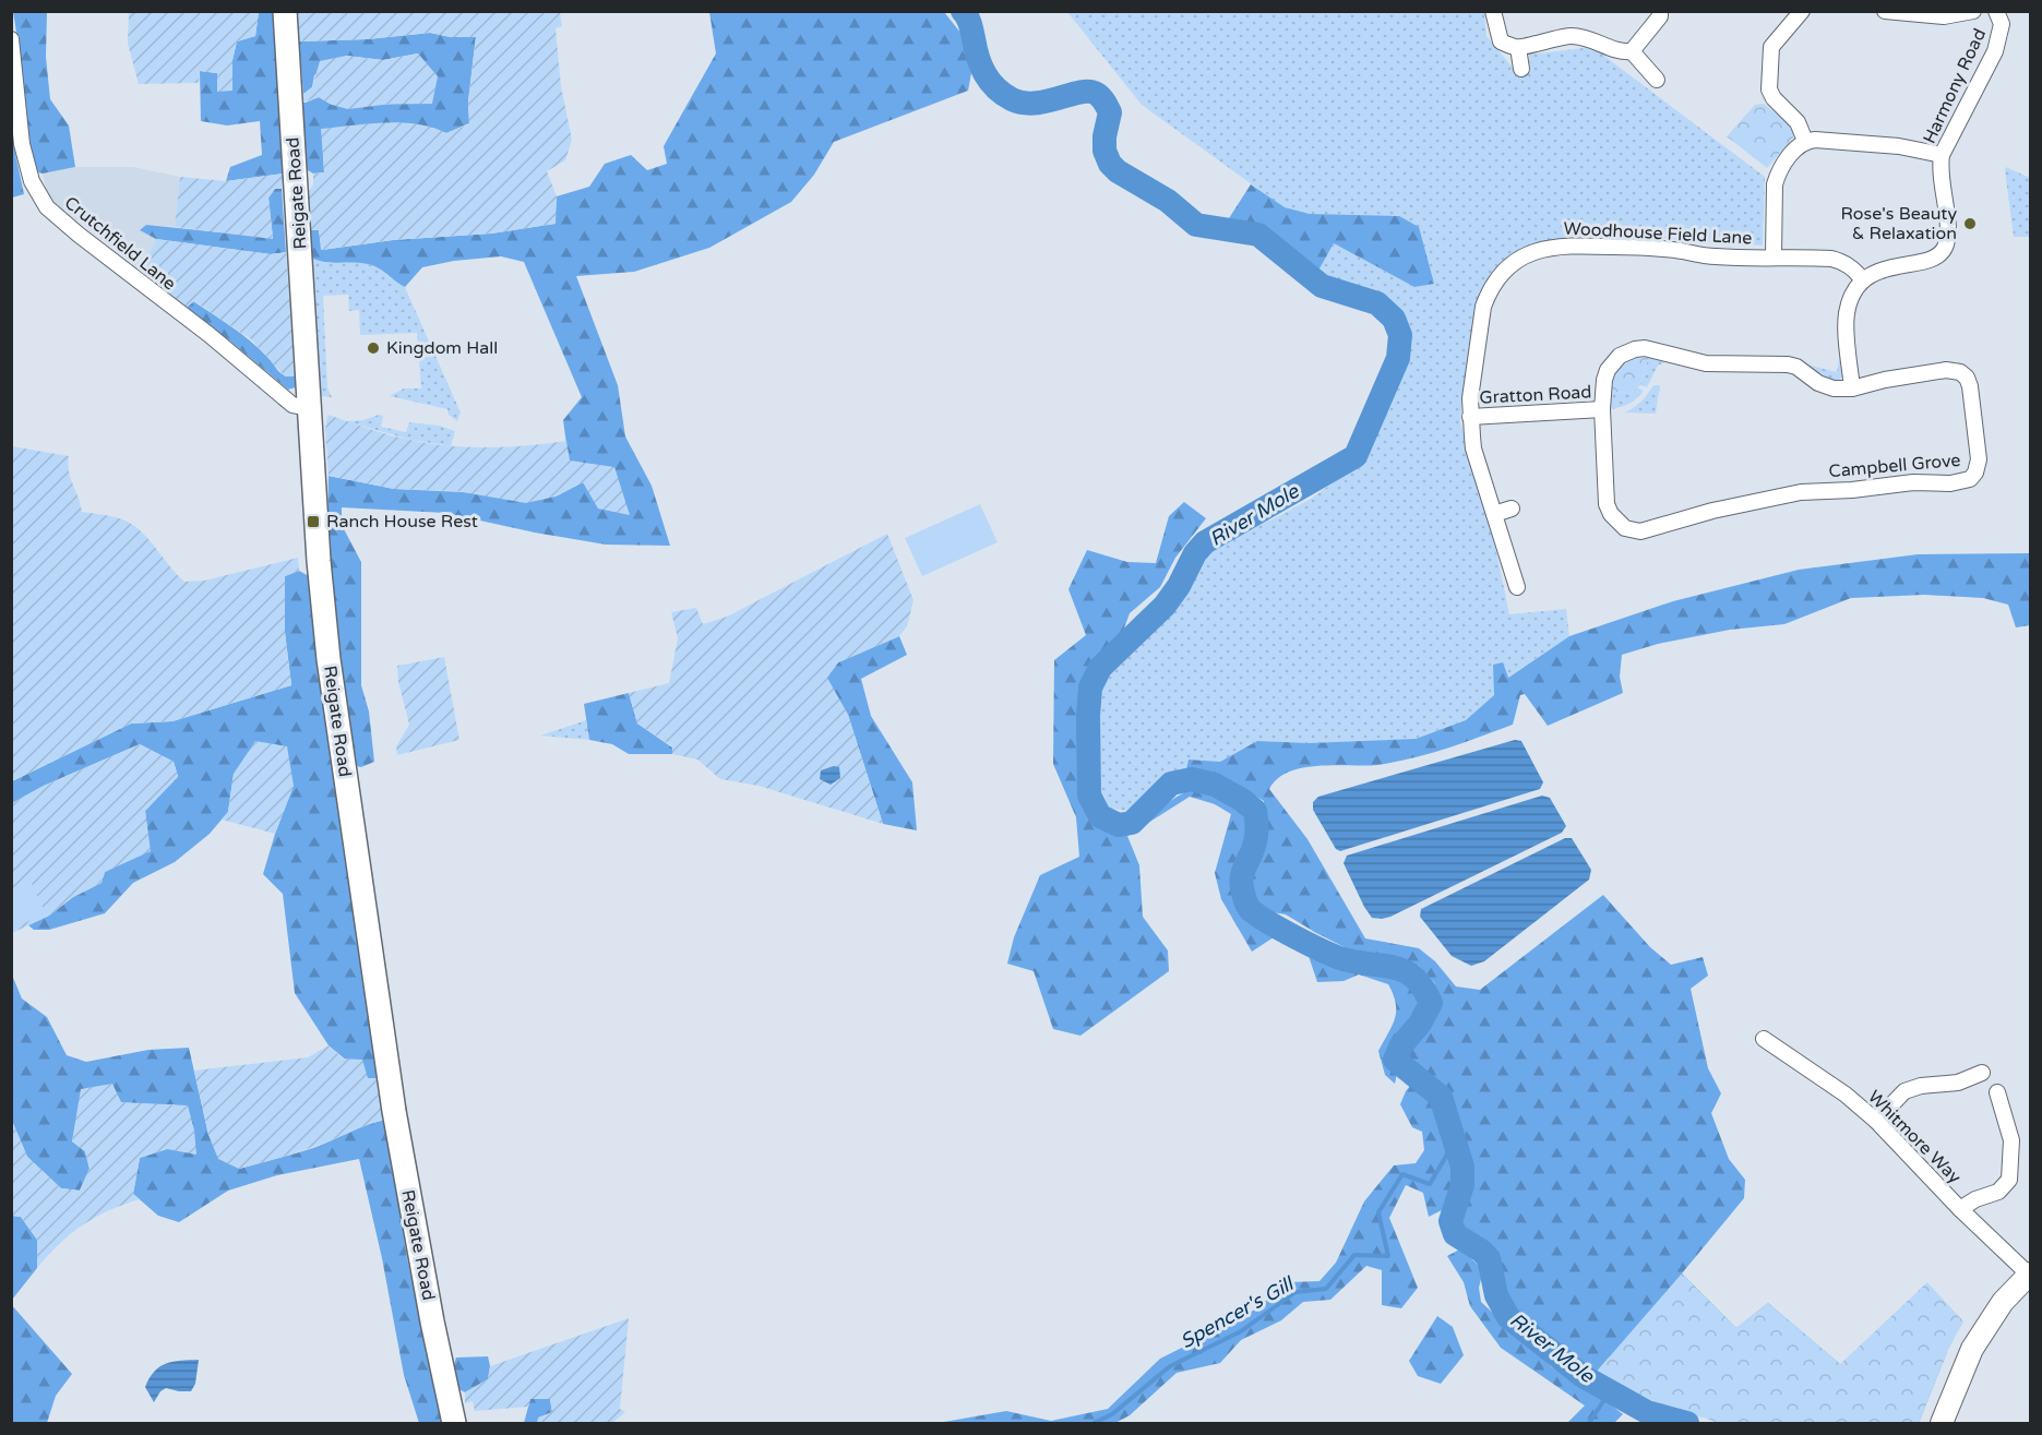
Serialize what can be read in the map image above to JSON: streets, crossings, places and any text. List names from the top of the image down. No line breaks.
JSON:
{"streets":{"main road":["Reigate Road"],"street":["Harmony Road","Woodhouse Field Lane","Crutchfield Lane","Gratton Road","Campbell Grove","Whitmore Way"]},"crossings":[["Harmony Road","Woodhouse Field Lane"],["Reigate Road","Crutchfield Lane"],["Woodhouse Field Lane","Gratton Road"],["Gratton Road","Campbell Grove"]],"water":["River Mole","Spencer's Gill"],"places":{"other":["Rose's Beauty & Relaxation","Kingdom Hall"],"transit":["Ranch House Rest"]}}
